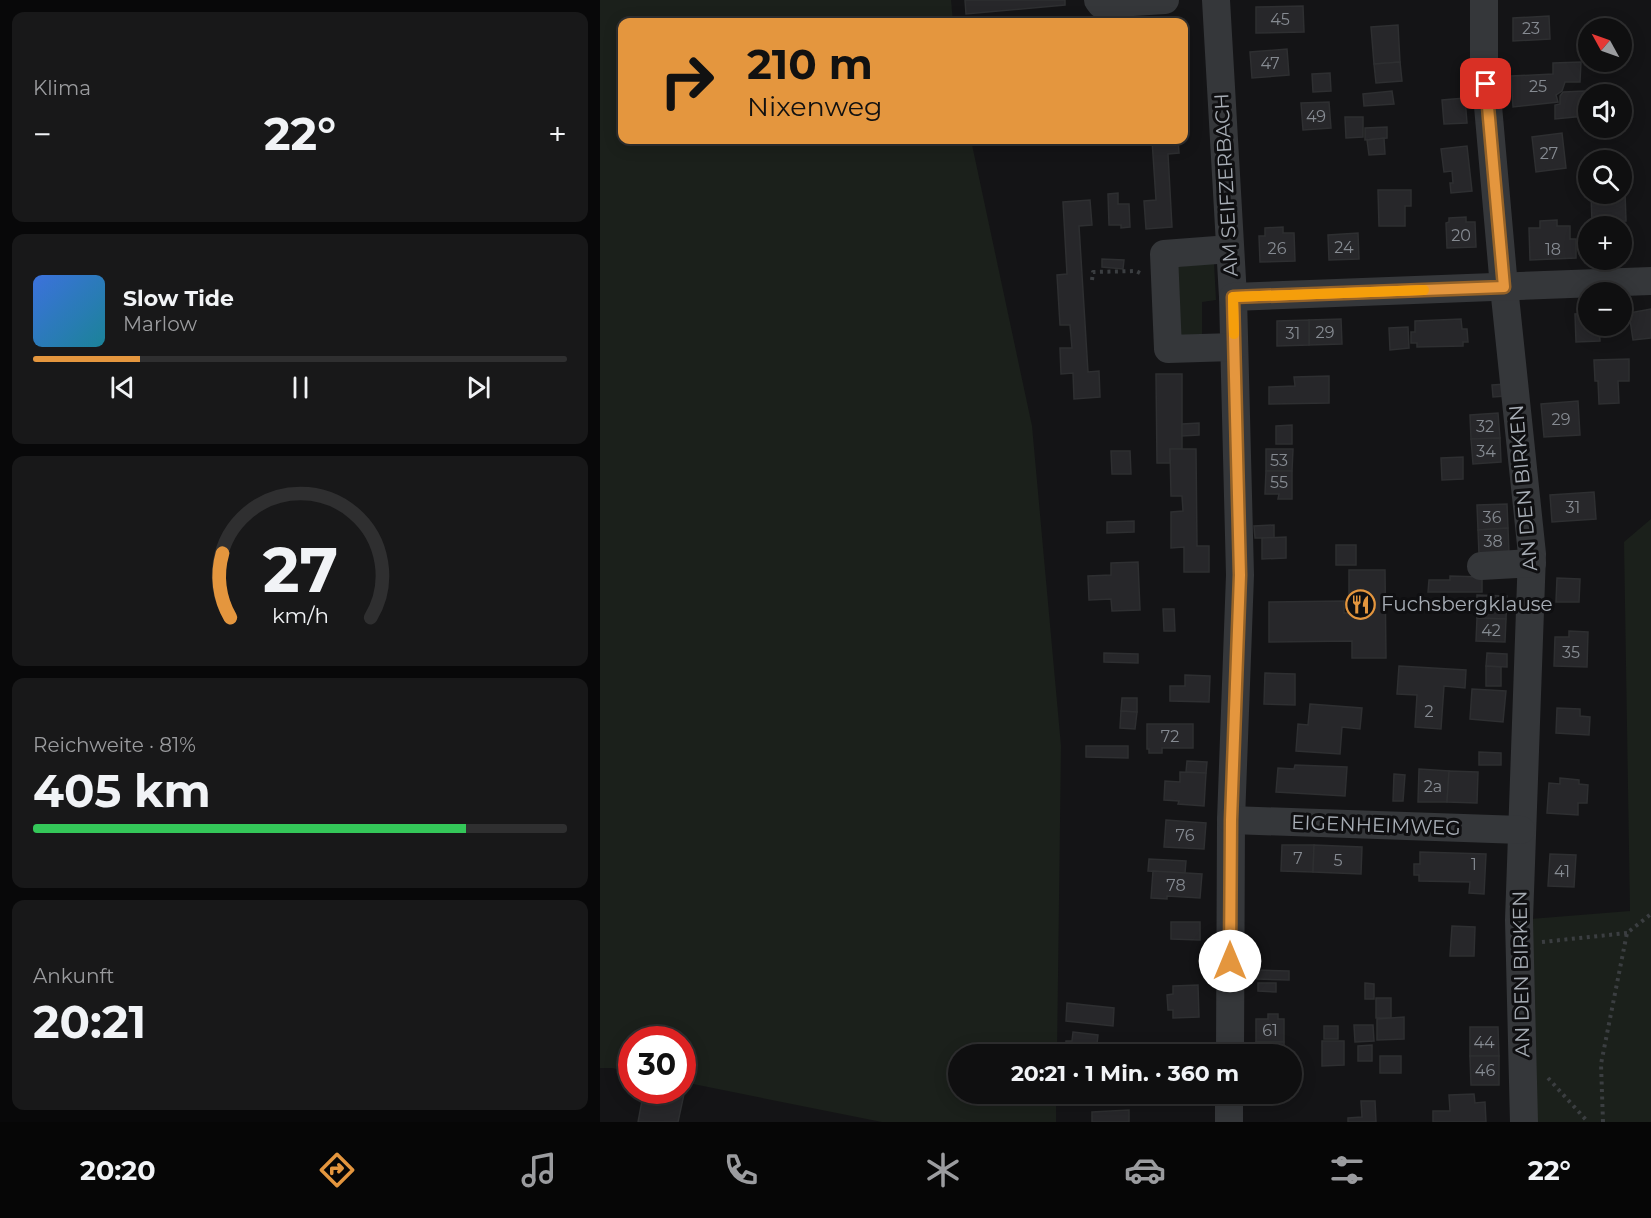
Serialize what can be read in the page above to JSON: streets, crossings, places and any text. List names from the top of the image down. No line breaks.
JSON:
{"streets":{"street":["AM SEIFZERBACH","AN DEN BIRKEN","EIGENHEIMWEG"]},"crossings":[["AM SEIFZERBACH","EIGENHEIMWEG"],["AN DEN BIRKEN","EIGENHEIMWEG"]],"places":{"restaurant":["Fuchsbergklause"]},"house_numbers":["45","23","47","25","49","27","20","24","26","18","29","31","29","32","34","53","55","31","36","38","42","35","2","72","2a","76","7","5","1","41","78","61","44","46"],"north":"top left","page":{"tile":["Klima",["Reichweite · 81%","405 km"],["Ankunft","20:21"]],"map_buttons":["+","−"],"turn":["210 m","Nixenweg"],"heat":["−","22°","+"],"song":["Slow Tide","Marlow"],"limit":"30","trip":"20:21 · 1 Min. · 360 m","tabs":["20:20","22°"],"gauge":["27","km/h"]}}
